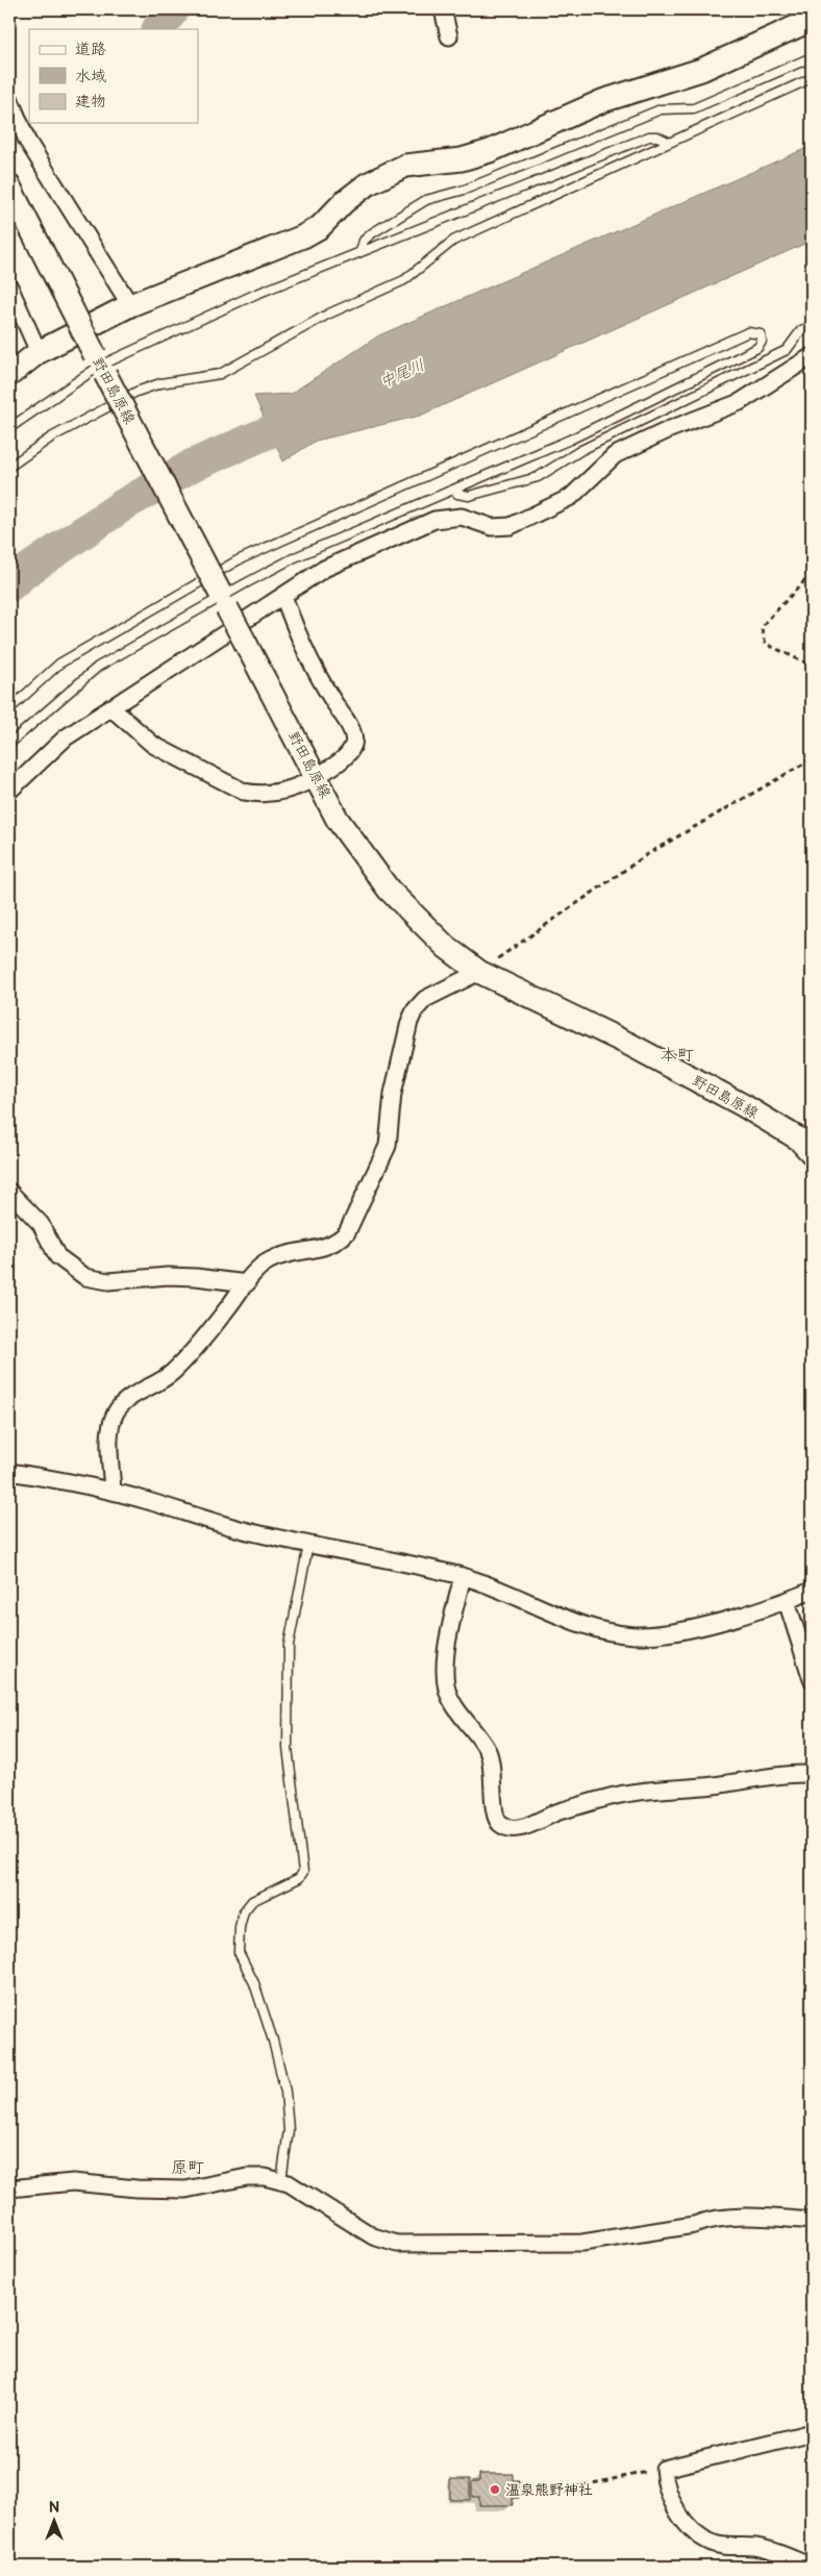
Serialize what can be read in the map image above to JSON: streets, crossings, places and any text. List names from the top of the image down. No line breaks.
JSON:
{"streets":{"main road":["野田島原線"]},"districts":["本町","原町"],"water":["中尾川"],"places":["温泉熊野神社"],"legend":["道路","水域","建物"],"north":"top"}
